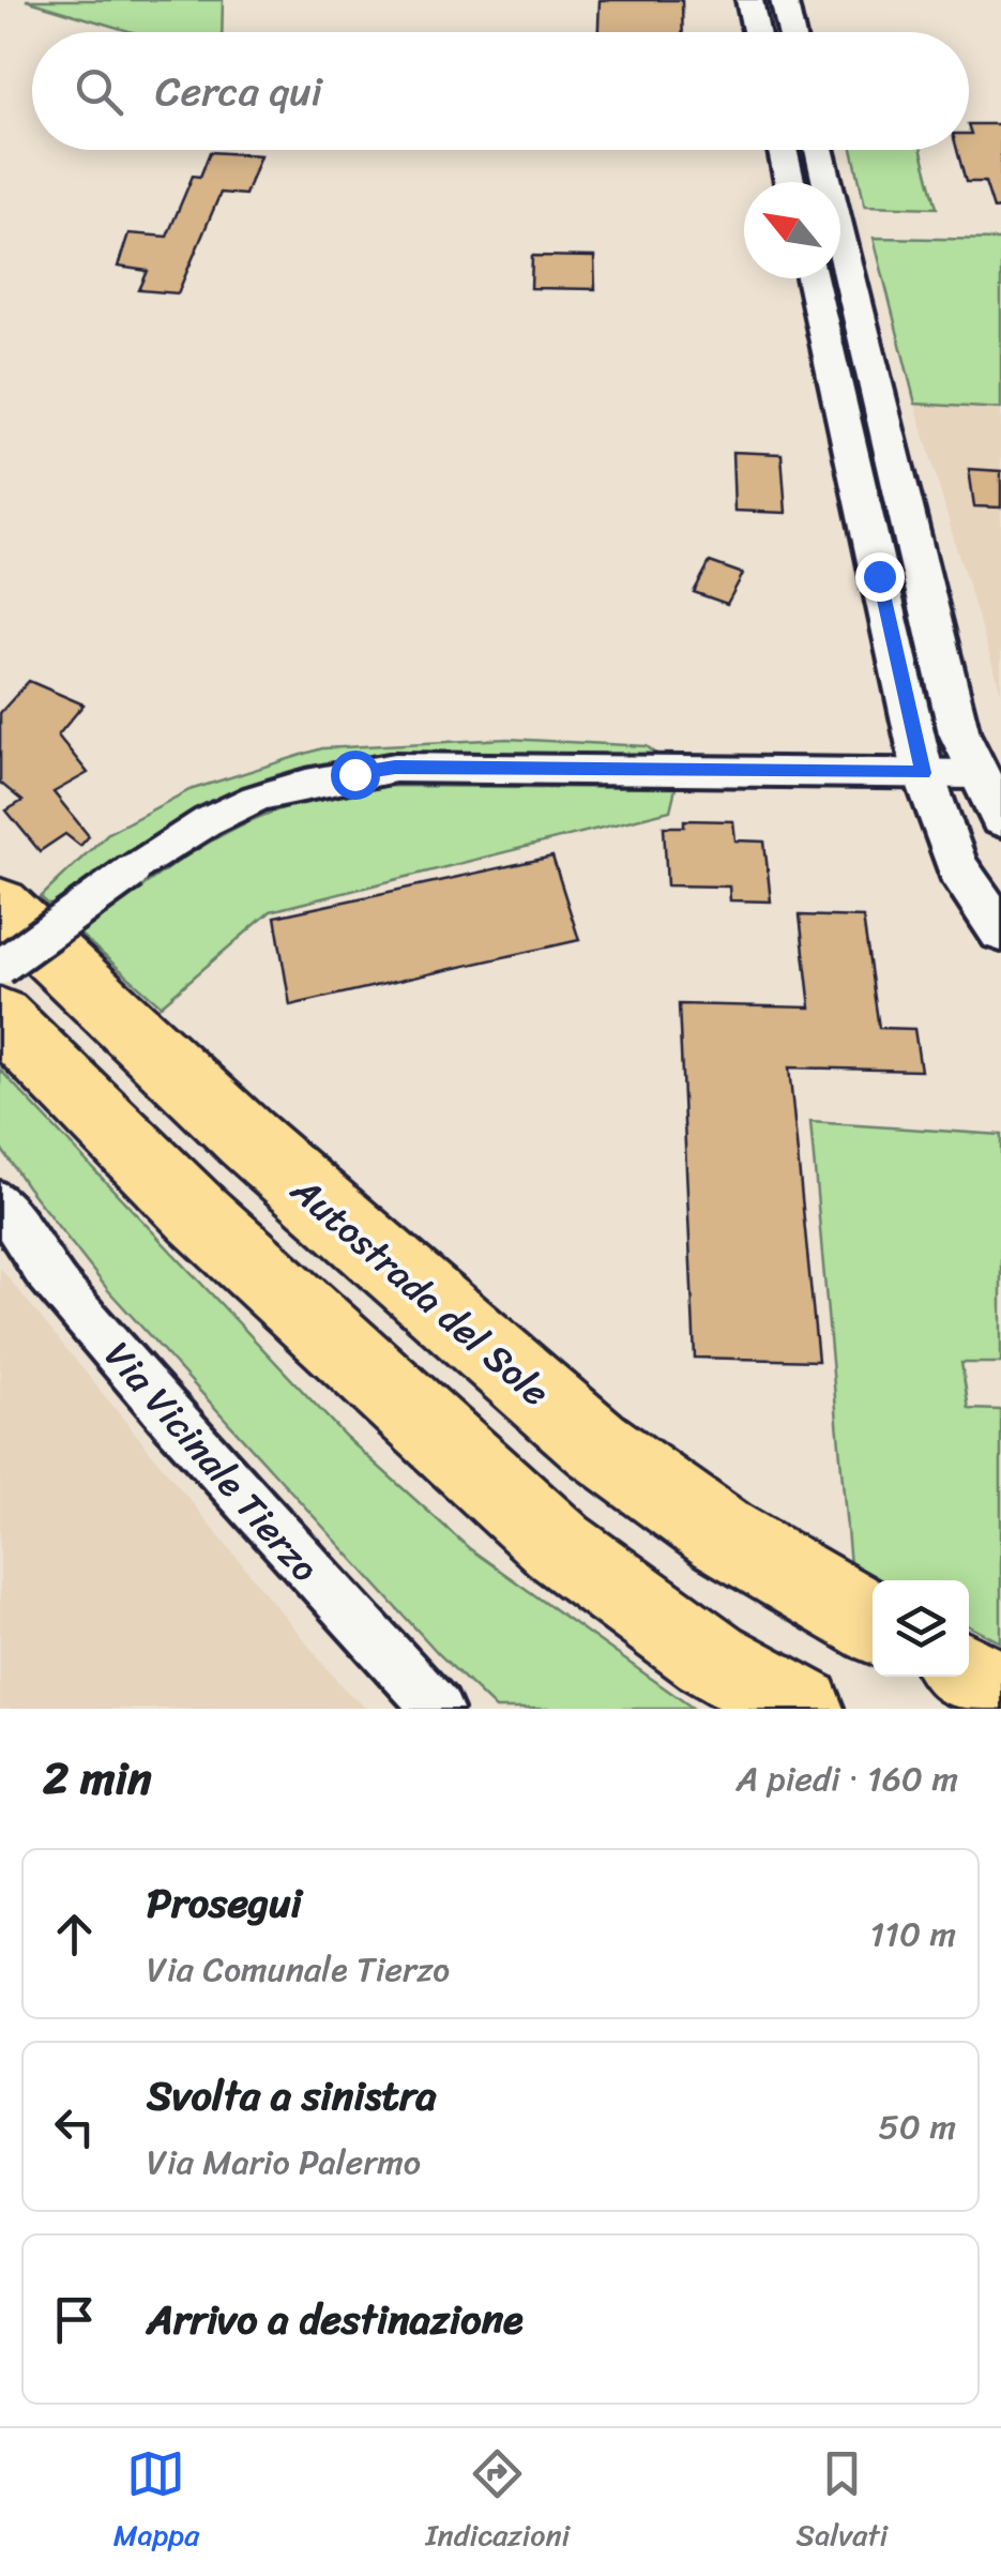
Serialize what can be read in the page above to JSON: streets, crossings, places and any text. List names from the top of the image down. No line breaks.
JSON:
{"streets":{"highway":["Autostrada del Sole"],"street":["Via Vicinale Tierzo"]},"north":"top left","page":{"search":"Cerca qui","heading":["2 min","A piedi · 160 m"],"list":[["Prosegui","Via Comunale Tierzo","110 m"],["Svolta a sinistra","Via Mario Palermo","50 m"],"Arrivo a destinazione"],"nav":["Mappa","Indicazioni","Salvati"]}}
